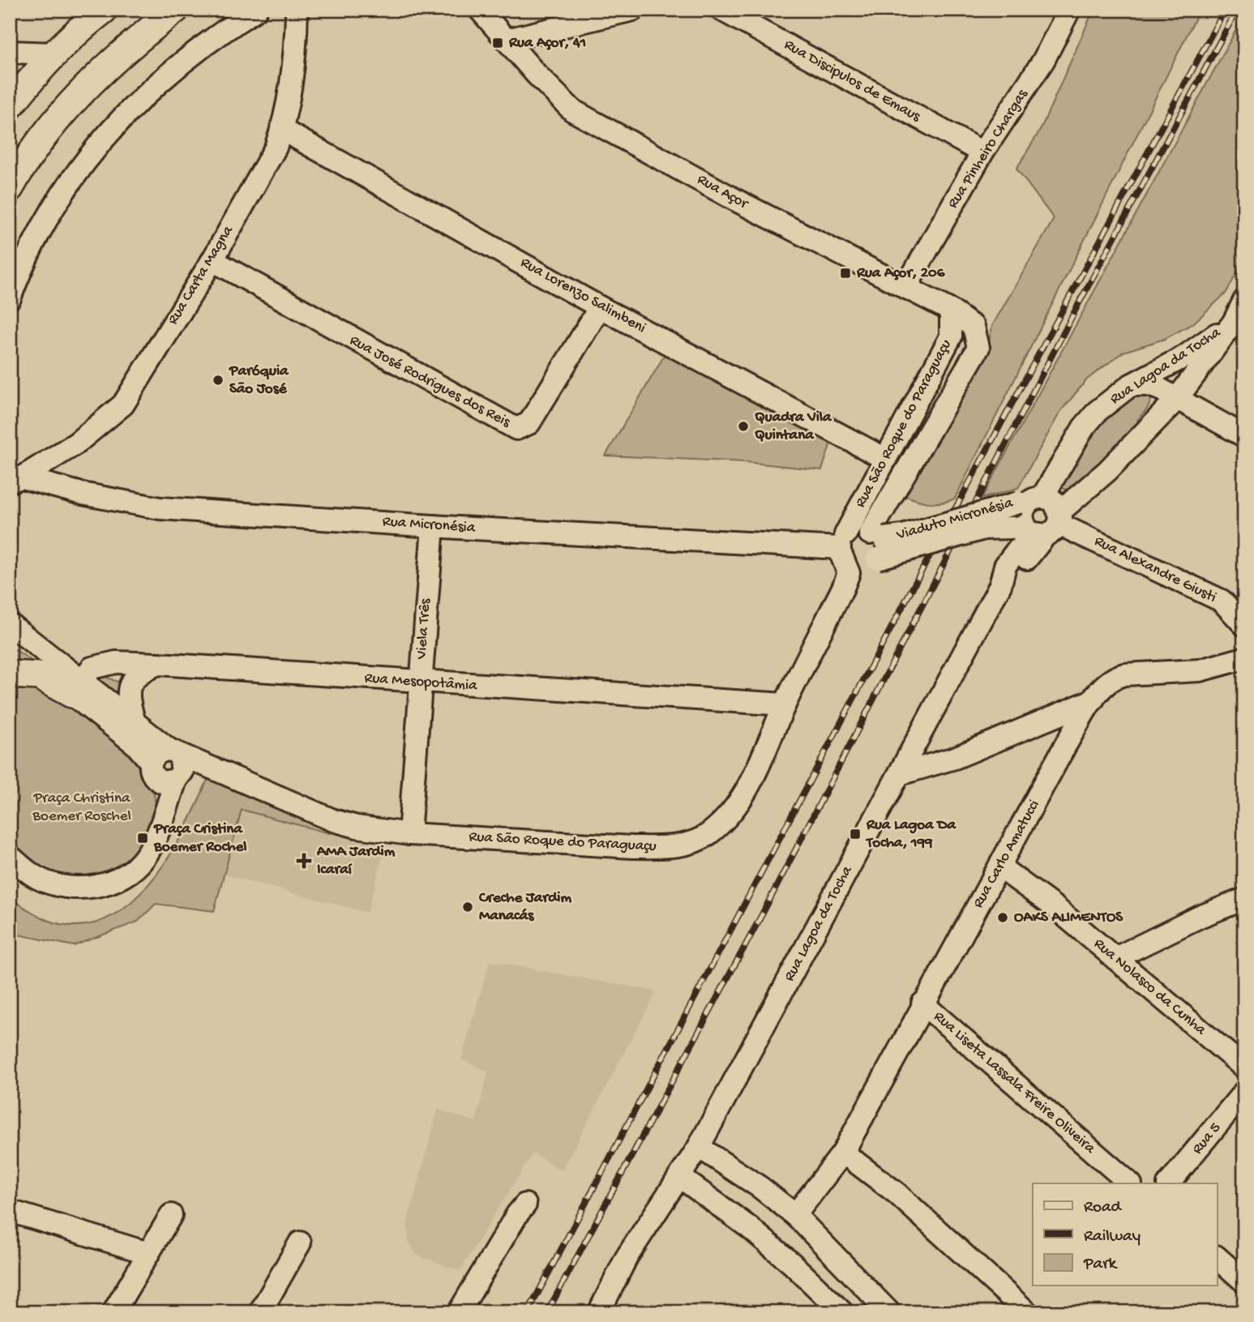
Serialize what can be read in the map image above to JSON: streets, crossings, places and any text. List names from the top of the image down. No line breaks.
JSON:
{"streets":{"street":["Rua Discipulos de Emaus","Rua Pinheiro Chargas","Rua Açor","Rua Carta Magna","Rua Lorenzo Salimbeni","Rua Lagoa da Tocha","Rua José Rodrigues dos Reis","Rua São Roque do Paraguaçu","Viaduto Micronésia","Rua Micronésia","Rua Alexandre Giusti","Viela Três","Rua Mesopotâmia","Rua Carlo Amatucci","Rua Nolasco da Cunha","Rua Liseta Lassala Freire Oliveira","Rua 5"]},"crossings":[["Rua Discipulos de Emaus","Rua Pinheiro Chargas"],["Rua Pinheiro Chargas","Rua Açor"],["Rua Açor","Rua São Roque do Paraguaçu"],["Rua Carta Magna","Rua Lorenzo Salimbeni"],["Rua Carta Magna","Rua José Rodrigues dos Reis"],["Rua Carta Magna","Rua Micronésia"],["Rua Lorenzo Salimbeni","Rua José Rodrigues dos Reis"],["Rua Lorenzo Salimbeni","Rua São Roque do Paraguaçu"],["Rua Lagoa da Tocha","Viaduto Micronésia"],["Rua Lagoa da Tocha","Rua Alexandre Giusti"],["Rua São Roque do Paraguaçu","Viaduto Micronésia"],["Rua São Roque do Paraguaçu","Rua Micronésia"],["Rua São Roque do Paraguaçu","Viela Três"],["Rua São Roque do Paraguaçu","Rua Mesopotâmia"],["Viaduto Micronésia","Rua Micronésia"],["Viaduto Micronésia","Rua Alexandre Giusti"],["Rua Micronésia","Viela Três"],["Viela Três","Rua Mesopotâmia"],["Rua Carlo Amatucci","Rua Nolasco da Cunha"],["Rua Carlo Amatucci","Rua Liseta Lassala Freire Oliveira"]],"parks":["Praça Christina Boemer Roschel"],"places":{"transit":["Rua Açor, 41","Rua Açor, 206","Rua Lagoa Da Tocha, 199","Praça Cristina Boemer Rochel"],"other":["Paróquia São José","Quadra Vila Quintana","Creche Jardim Manacás","OAKS ALIMENTOS"],"health":["AMA Jardim Icaraí"]},"legend":["Road","Railway","Park"]}
